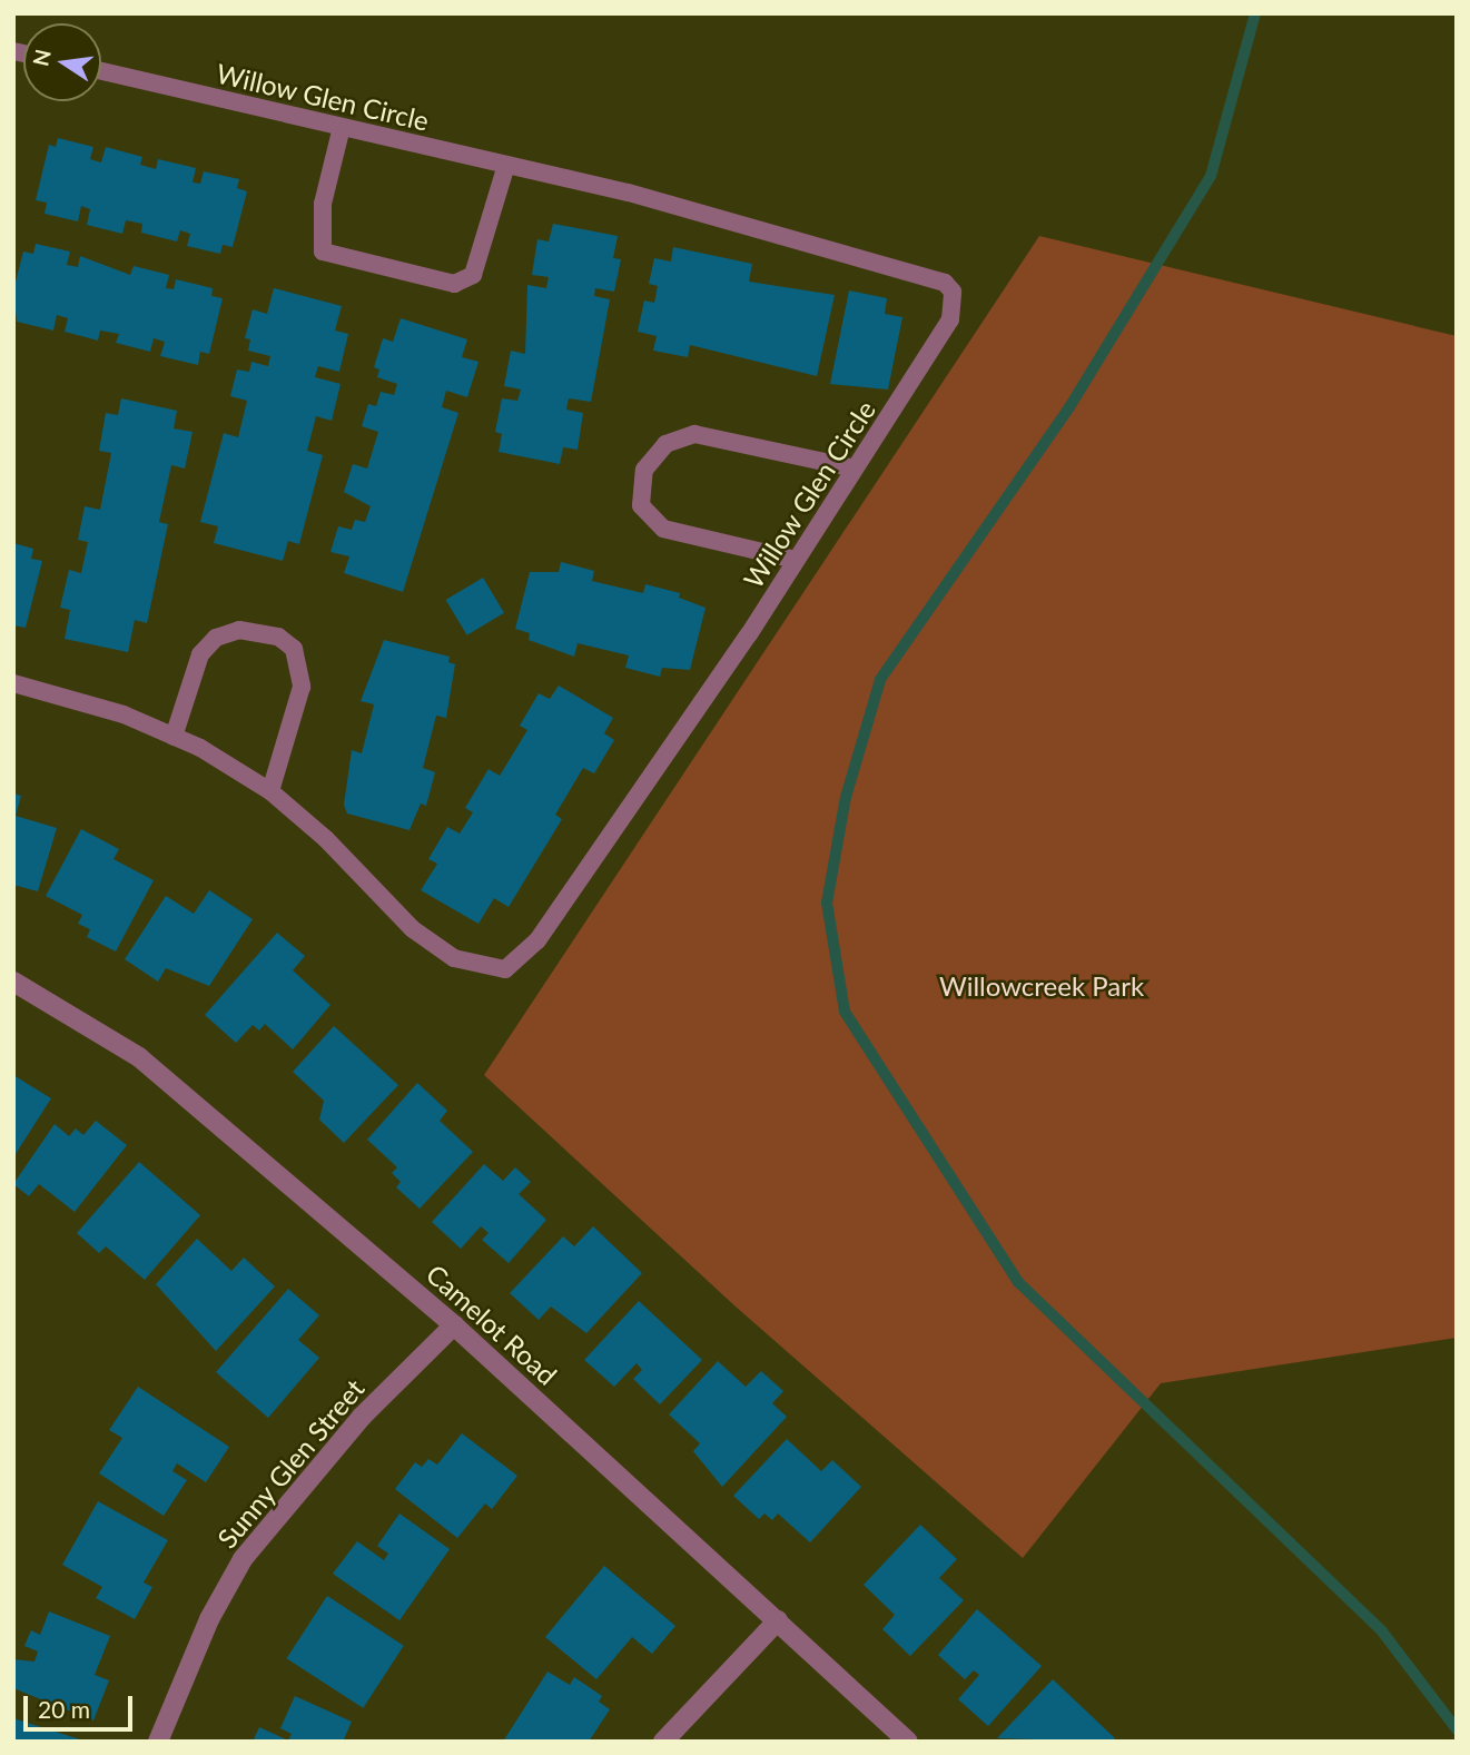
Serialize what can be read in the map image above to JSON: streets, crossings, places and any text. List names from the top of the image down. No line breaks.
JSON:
{"streets":{"street":["Camelot Road","Sunny Glen Street"],"lane":["Willow Glen Circle"]},"crossings":[["Camelot Road","Sunny Glen Street"]],"parks":["Willowcreek Park"],"scale_bar":"20 m","north":"left"}
